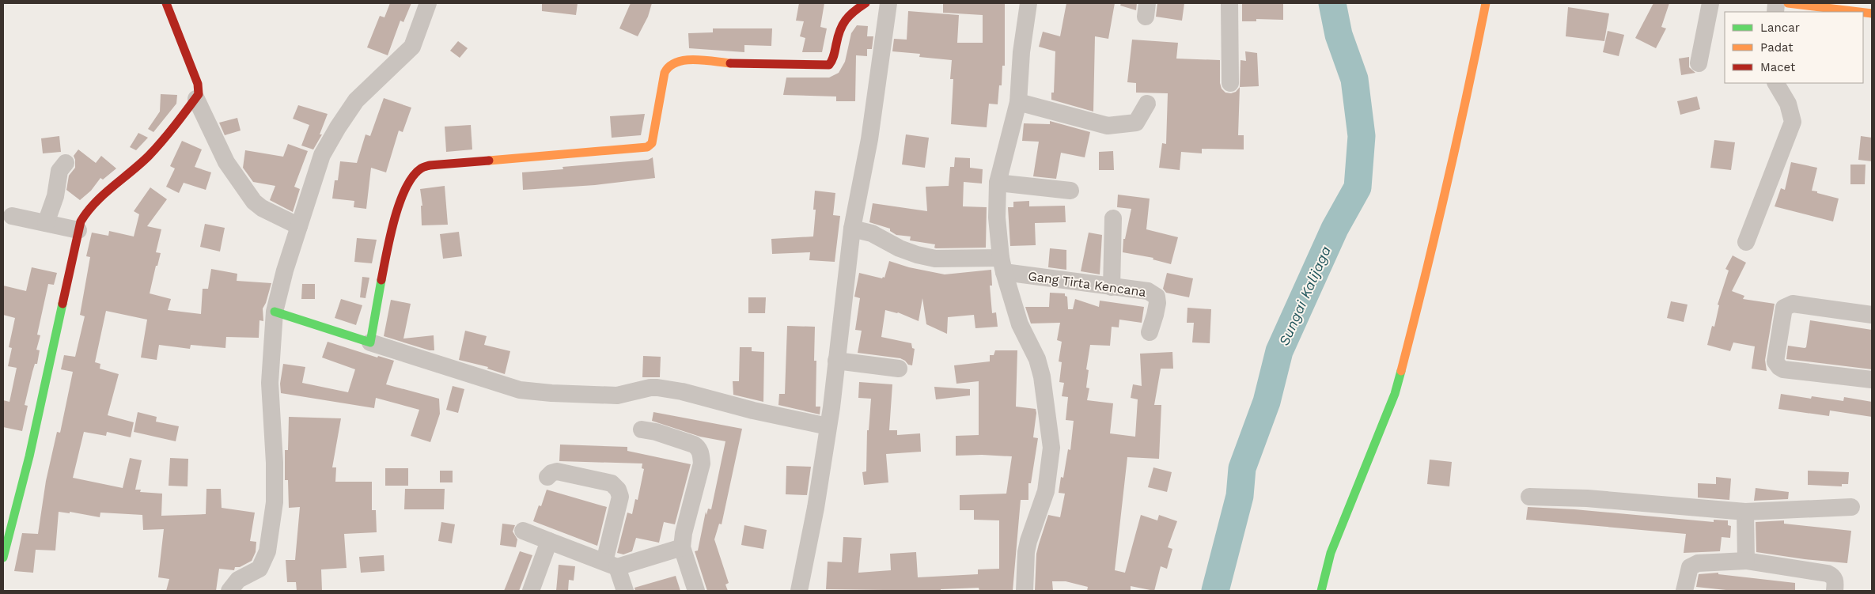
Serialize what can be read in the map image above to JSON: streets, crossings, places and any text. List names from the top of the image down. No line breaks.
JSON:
{"streets":{"street":["Gang Tirta Kencana"]},"water":["Sungai Kalijaga"],"legend":["Lancar","Padat","Macet"]}
